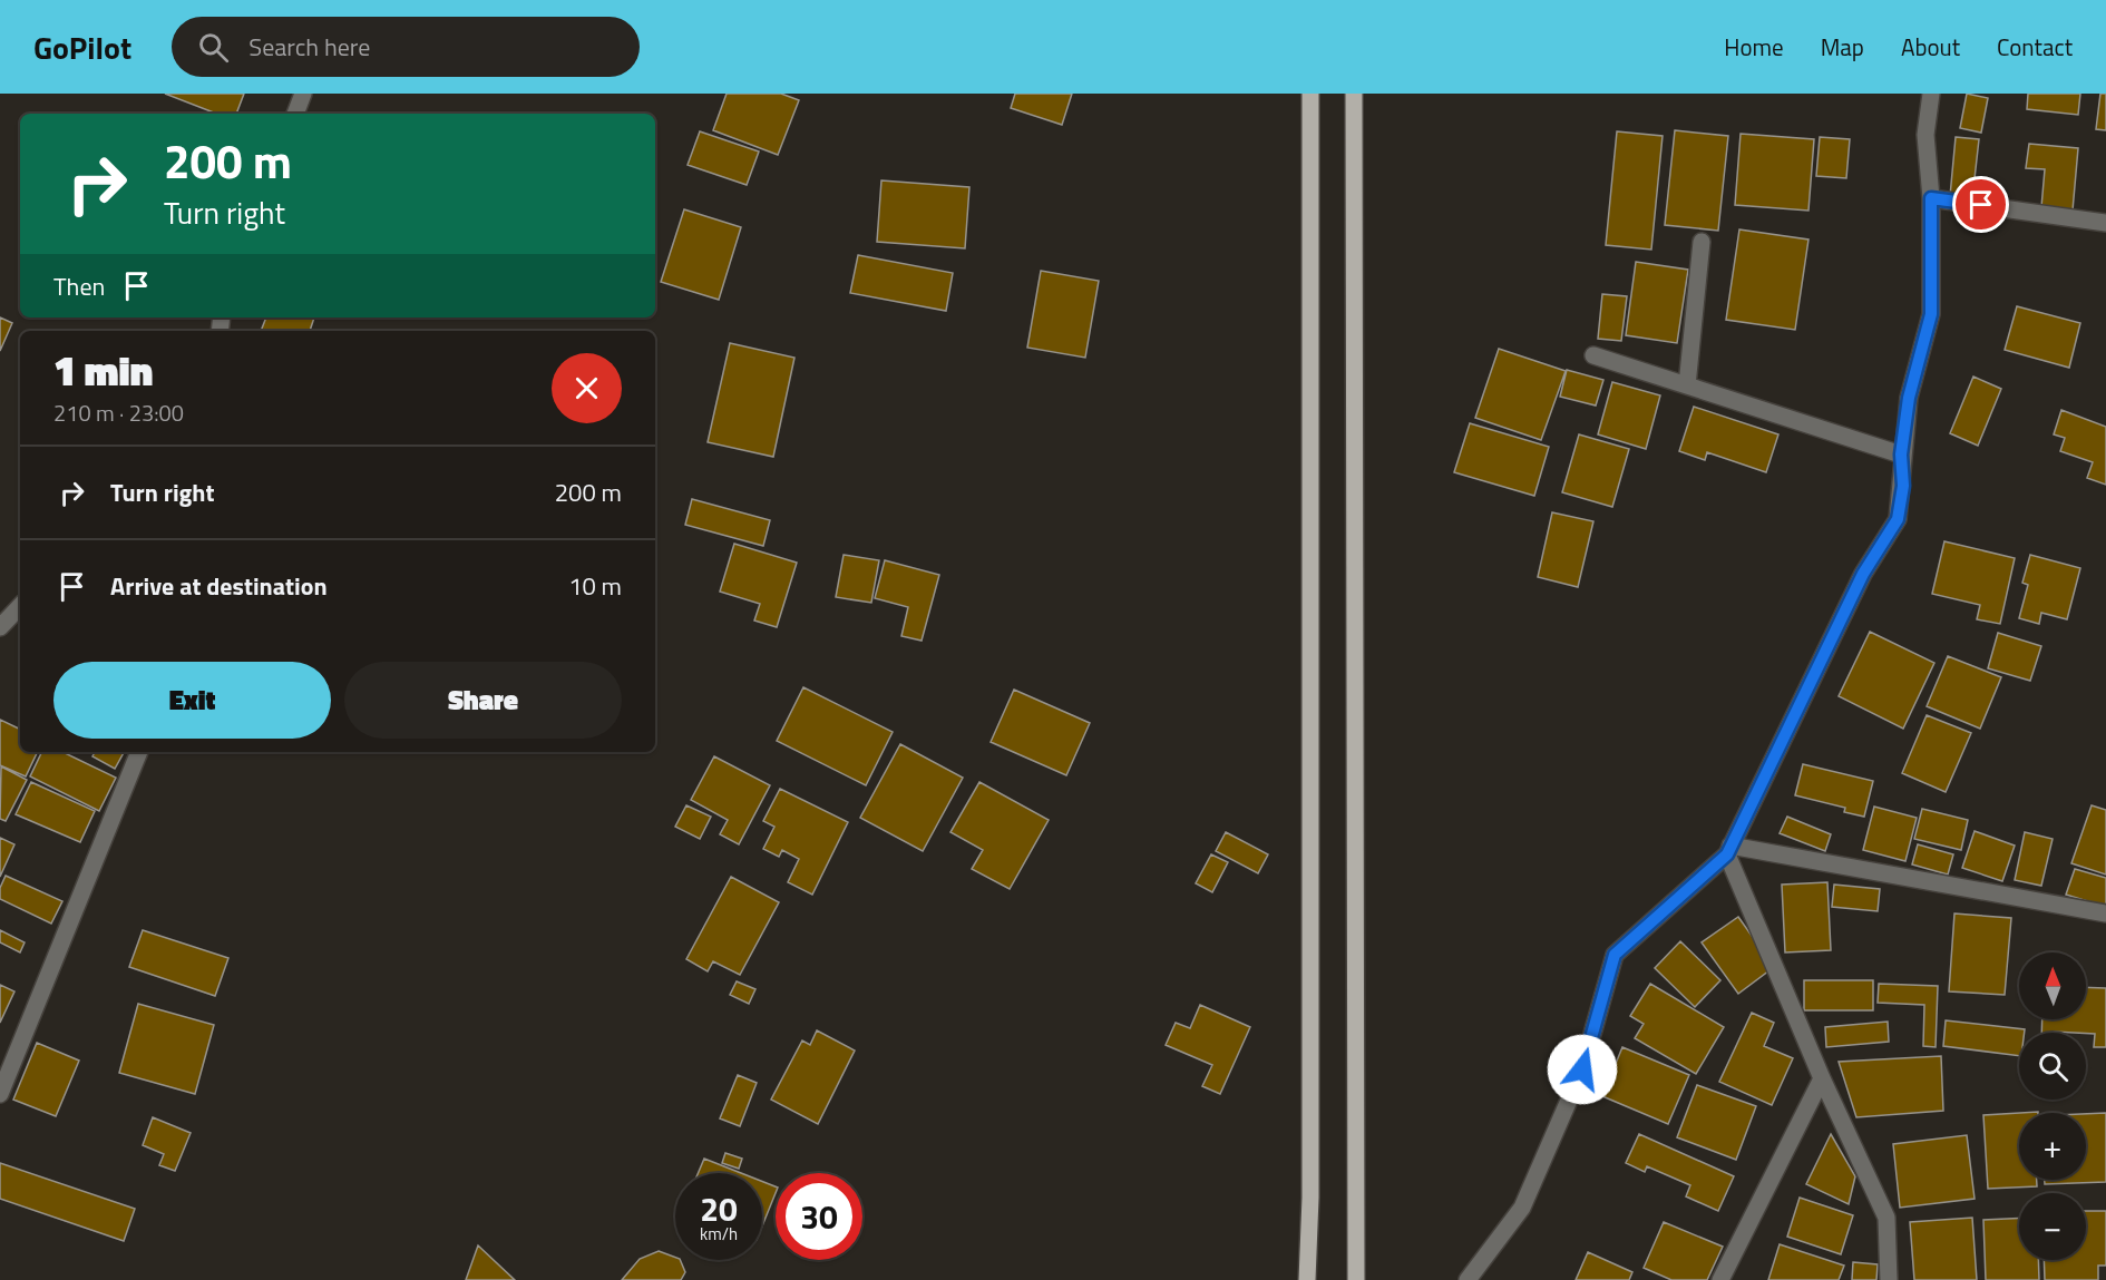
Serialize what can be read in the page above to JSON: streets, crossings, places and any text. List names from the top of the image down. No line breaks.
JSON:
{"north":"top","page":{"header":"GoPilot","search":"Search here","nav":["Home","Map","About","Contact"],"turn":["200 m","Turn right"],"then":"Then","heading":["1 min","210 m · 23:00"],"list":[{"name":"Turn right","value":"200 m"},{"name":"Arrive at destination","value":"10 m"}],"buttons":["Exit","Share"],"map_buttons":["+","−"],"speed":"20 km/h","limit":"30"}}
